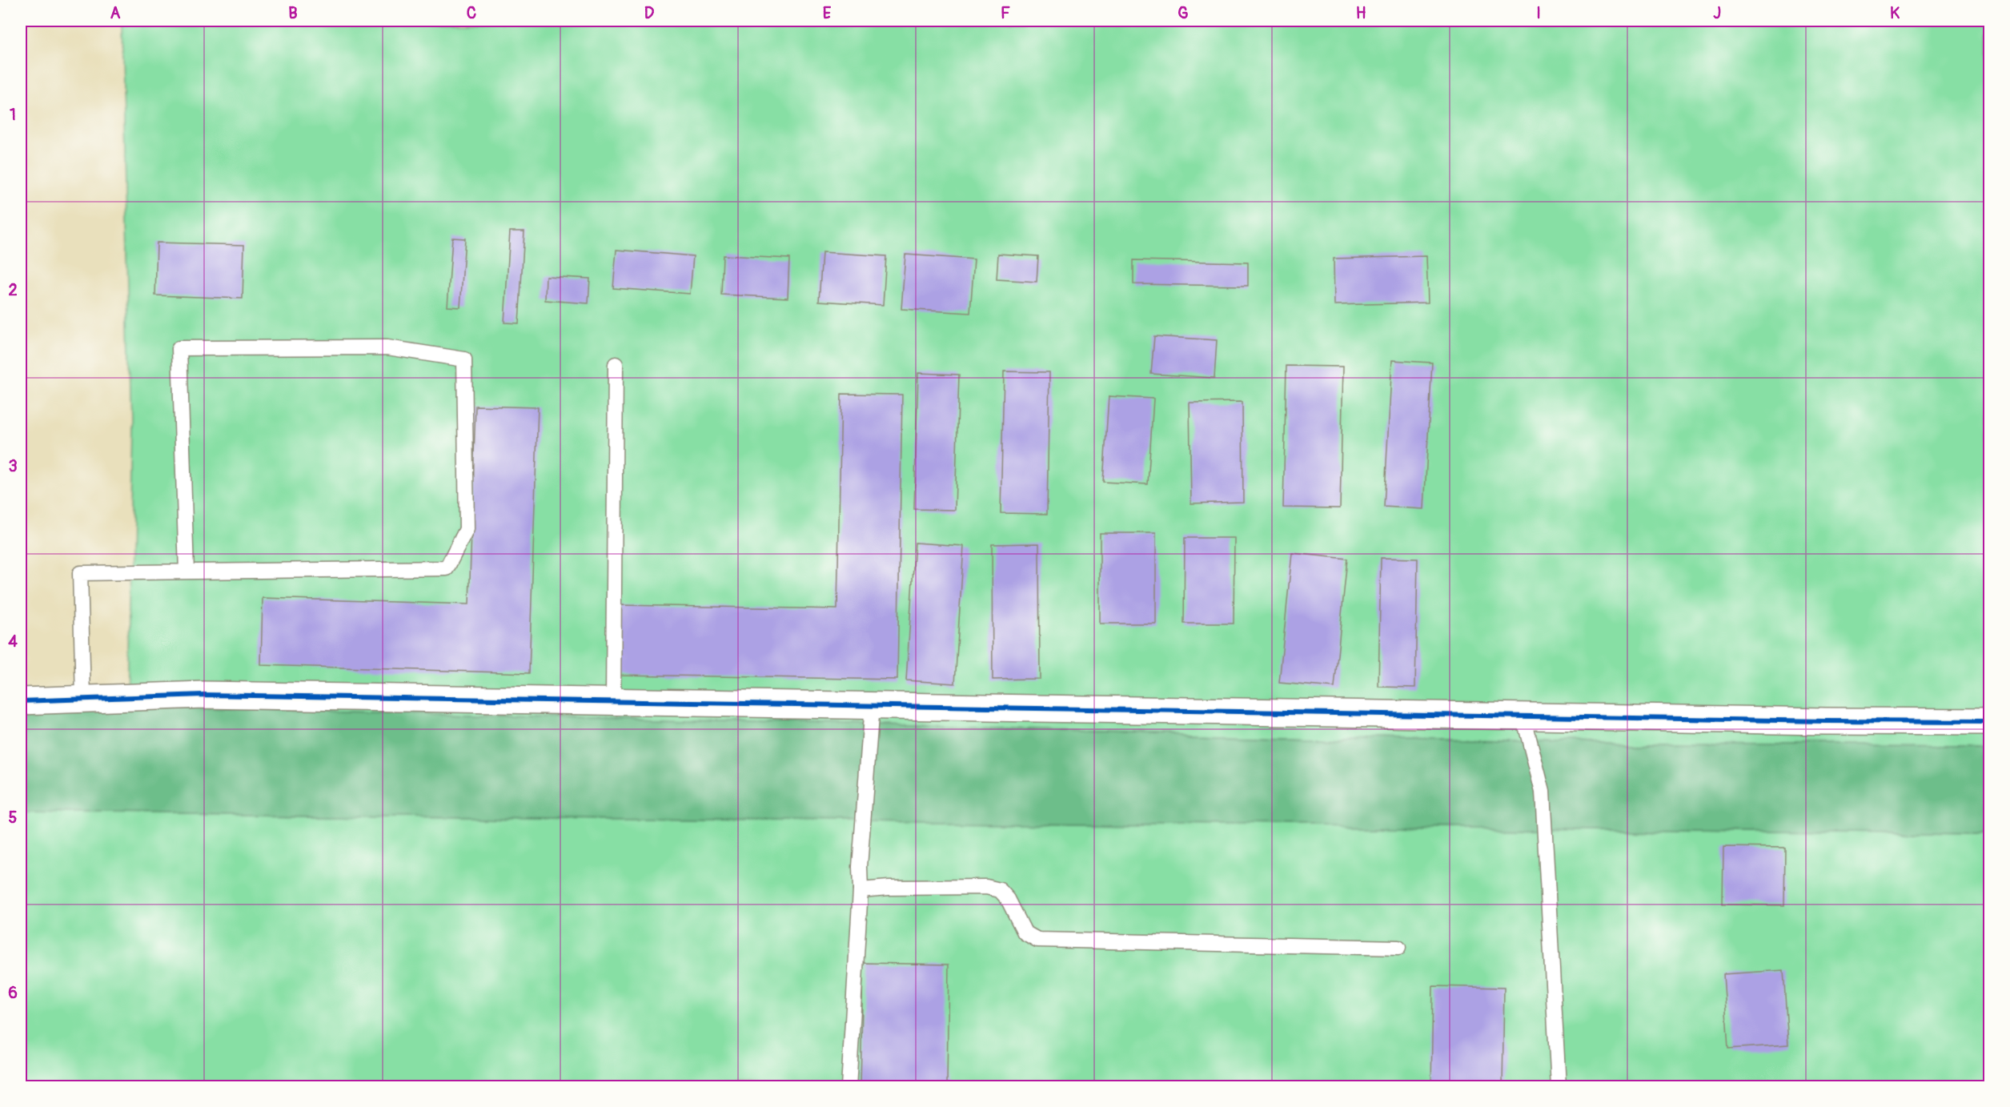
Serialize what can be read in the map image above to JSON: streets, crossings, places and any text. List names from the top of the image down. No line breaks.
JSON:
{"grid":{"columns":["A","B","C","D","E","F","G","H","I","J","K"],"rows":["1","2","3","4","5","6"]}}
